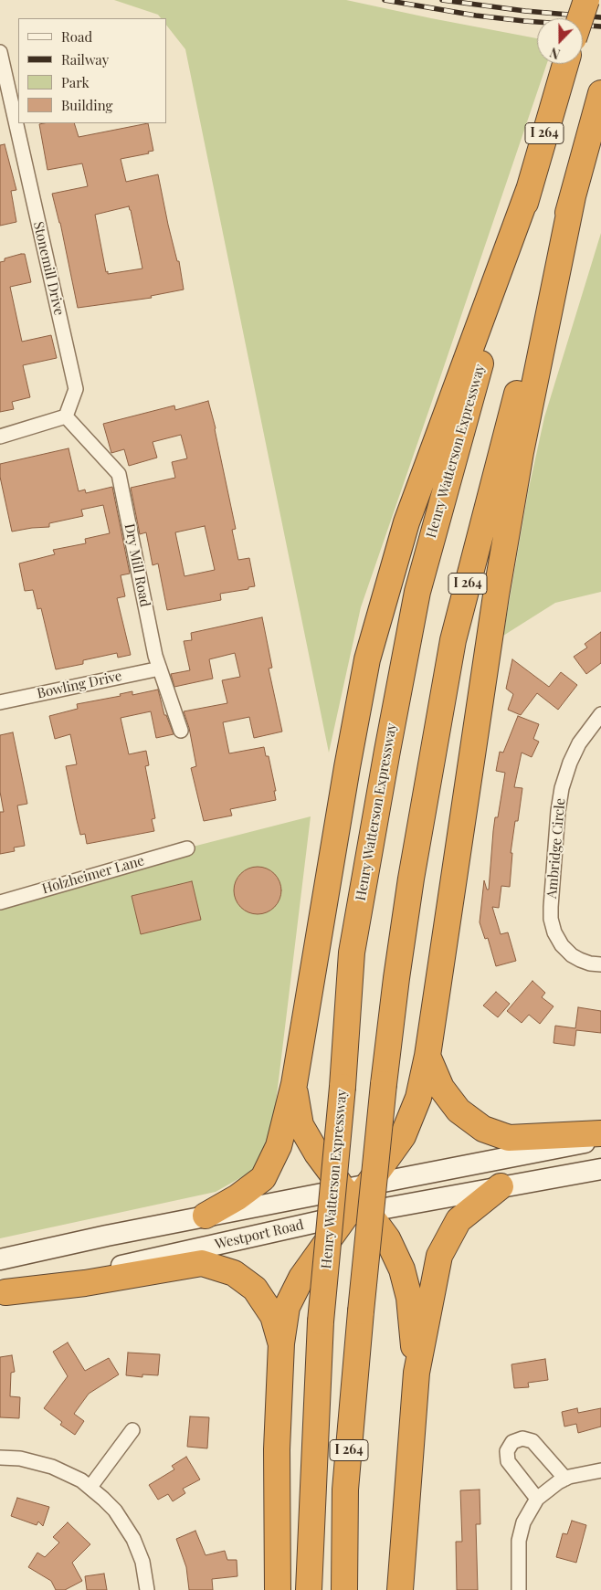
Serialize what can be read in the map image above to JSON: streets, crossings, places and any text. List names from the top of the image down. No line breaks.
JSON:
{"streets":{"highway":["I 264","Henry Watterson Expressway"],"main road":["Westport Road"],"street":["Stonemill Drive","Dry Mill Road","Bowling Drive","Ambridge Circle","Holzheimer Lane"]},"crossings":[["Stonemill Drive","Dry Mill Road"],["Dry Mill Road","Bowling Drive"]],"legend":["Road","Railway","Park","Building"],"north":"bottom"}
